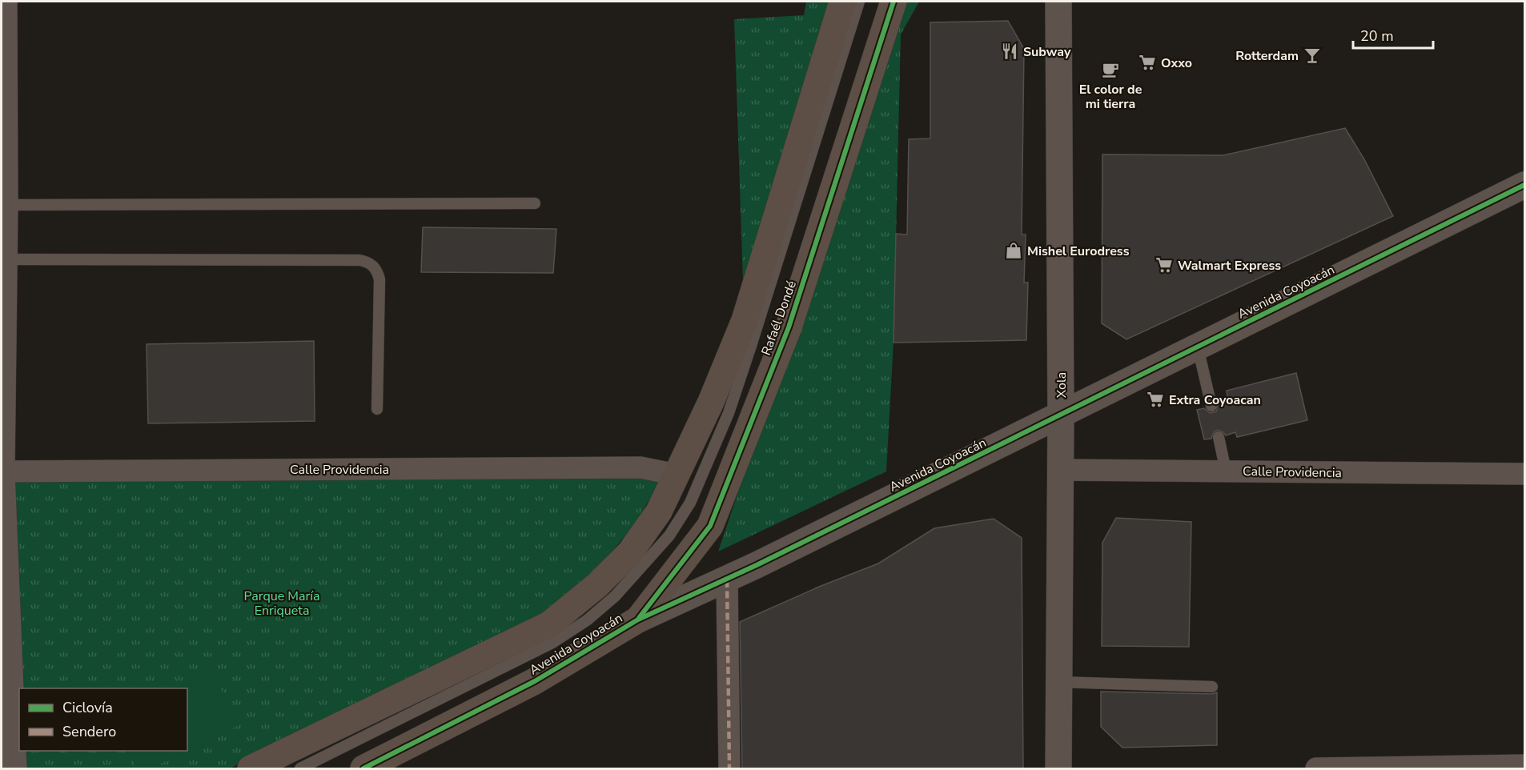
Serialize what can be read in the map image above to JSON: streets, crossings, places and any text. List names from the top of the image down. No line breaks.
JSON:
{"streets":{"main road":["Avenida Coyoacán","Rafaél Dondé"],"street":["Xola","Calle Providencia"]},"crossings":[["Avenida Coyoacán","Rafaél Dondé"],["Avenida Coyoacán","Xola"],["Xola","Calle Providencia"]],"parks":["Parque María Enriqueta"],"places":{"restaurant":["Subway"],"bar":["Rotterdam"],"supermarket":["Oxxo","Walmart Express","Extra Coyoacan"],"cafe":["El color de mi tierra"],"shop":["Mishel Eurodress"]},"legend":["Ciclovía","Sendero"],"scale_bar":"20 m"}
